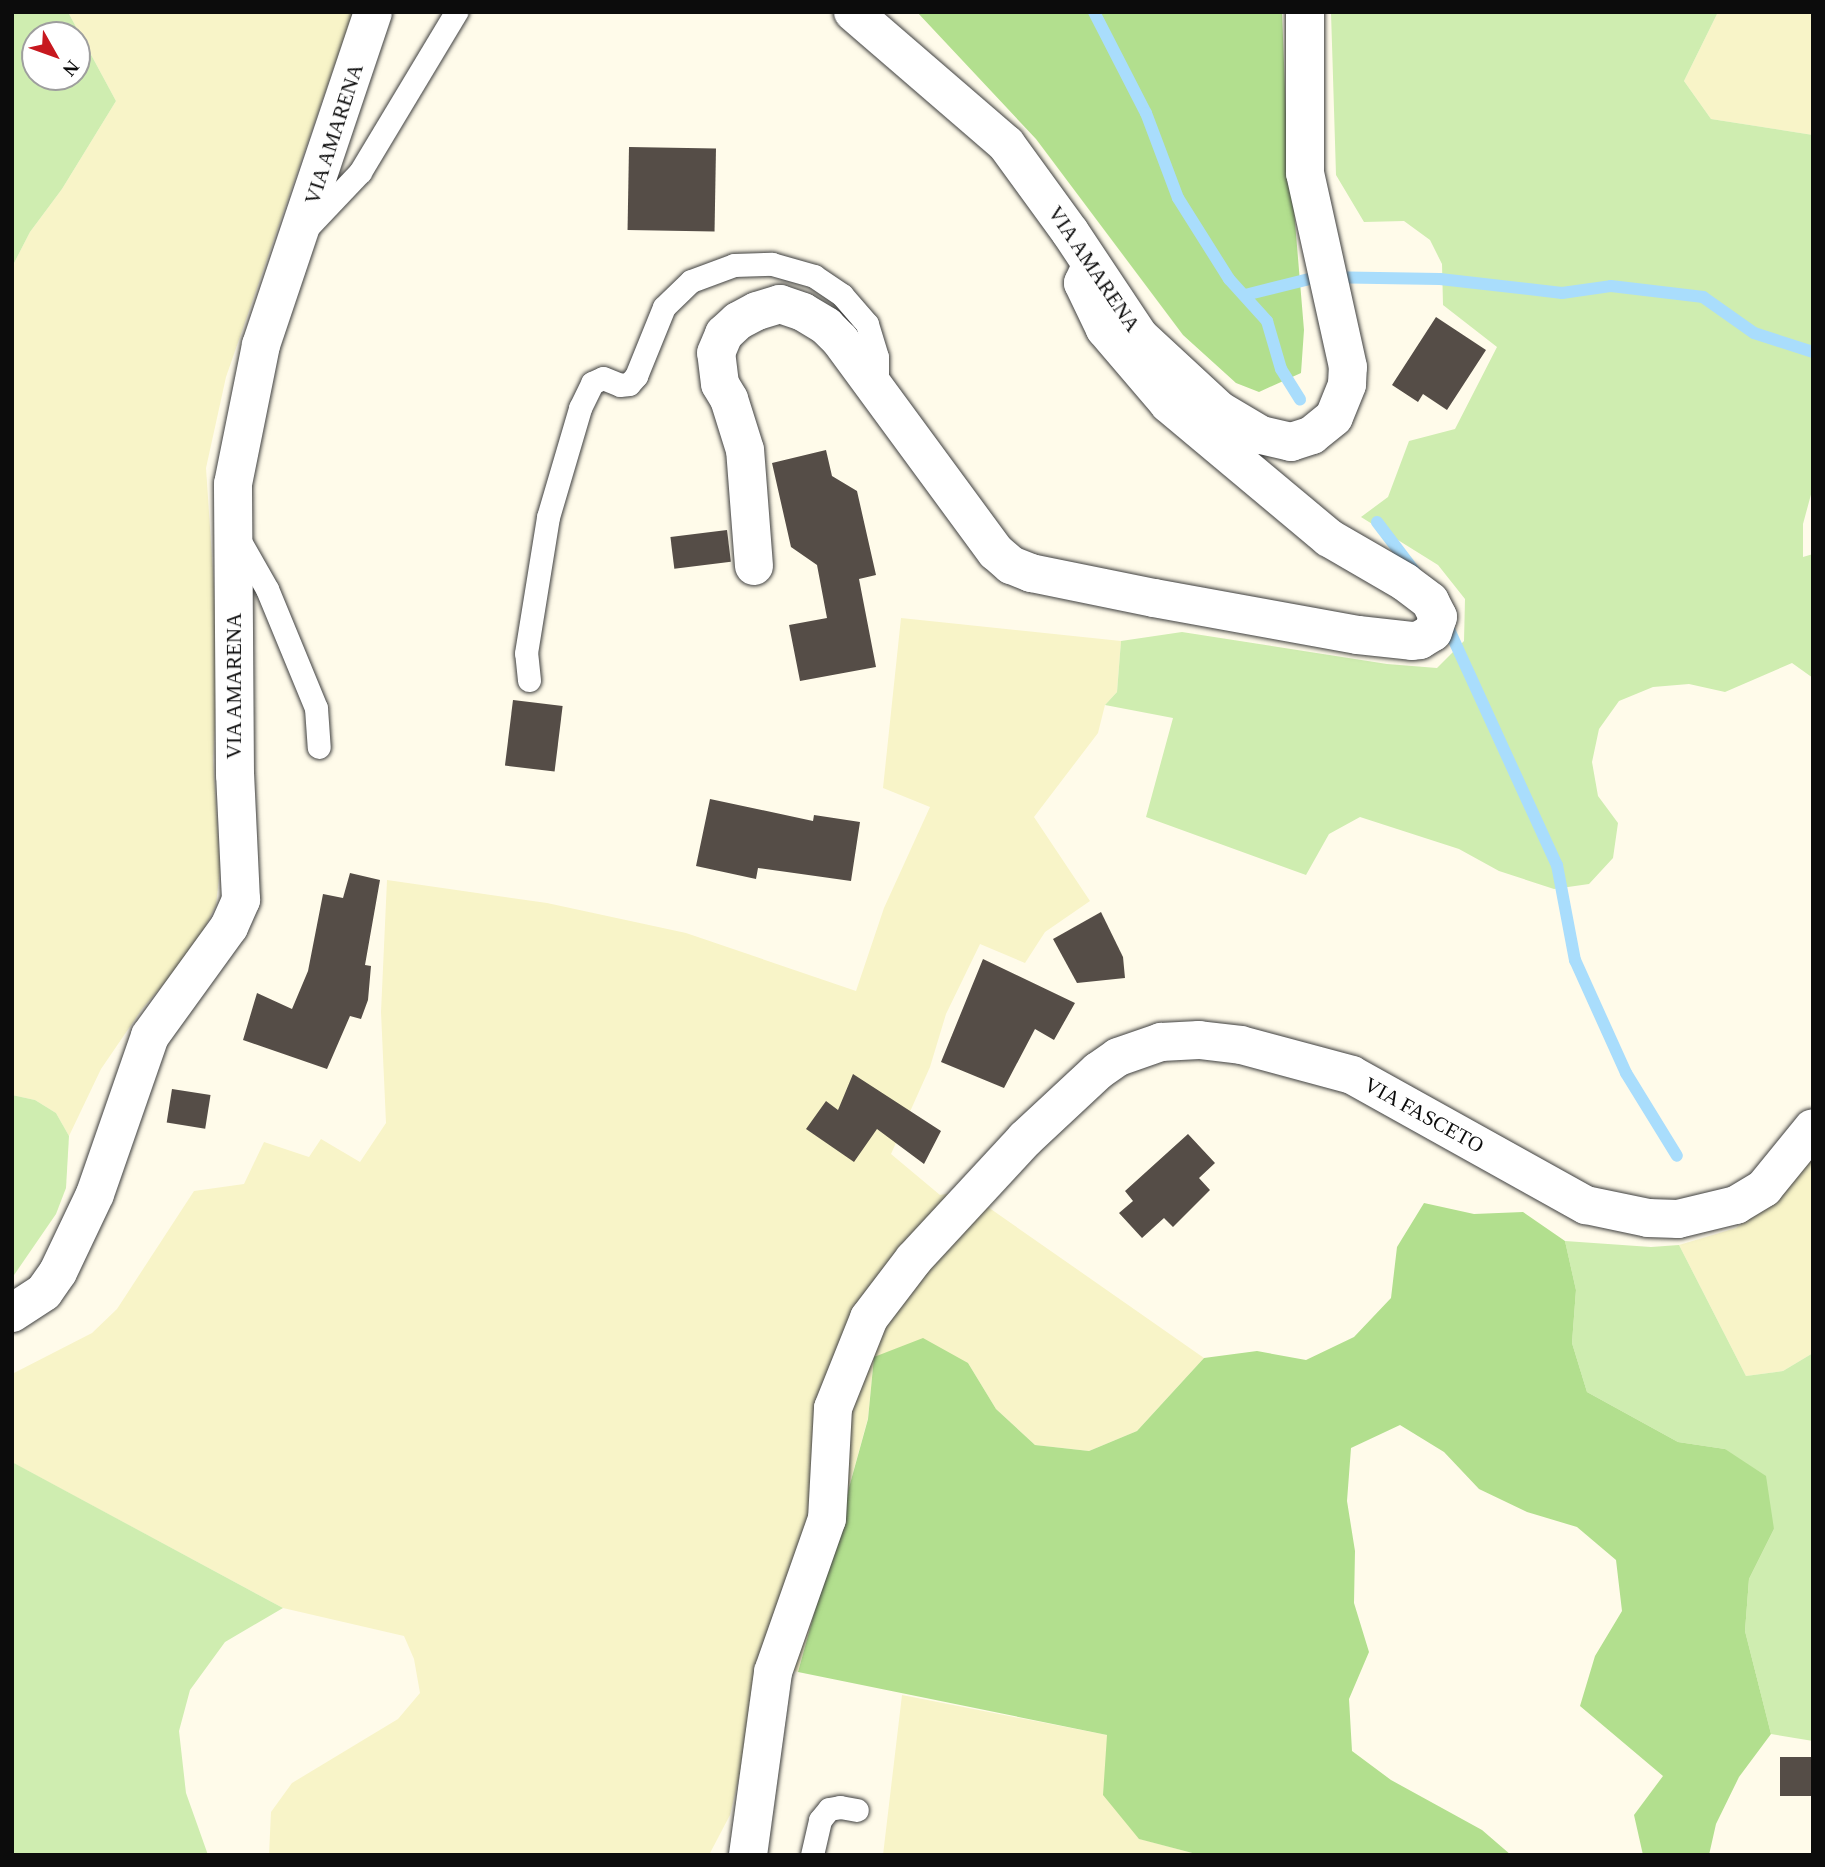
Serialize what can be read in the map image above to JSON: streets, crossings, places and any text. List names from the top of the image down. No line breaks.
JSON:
{"streets":{"street":["VIA AMARENA","VIA FASCETO"]},"north":"bottom right"}
